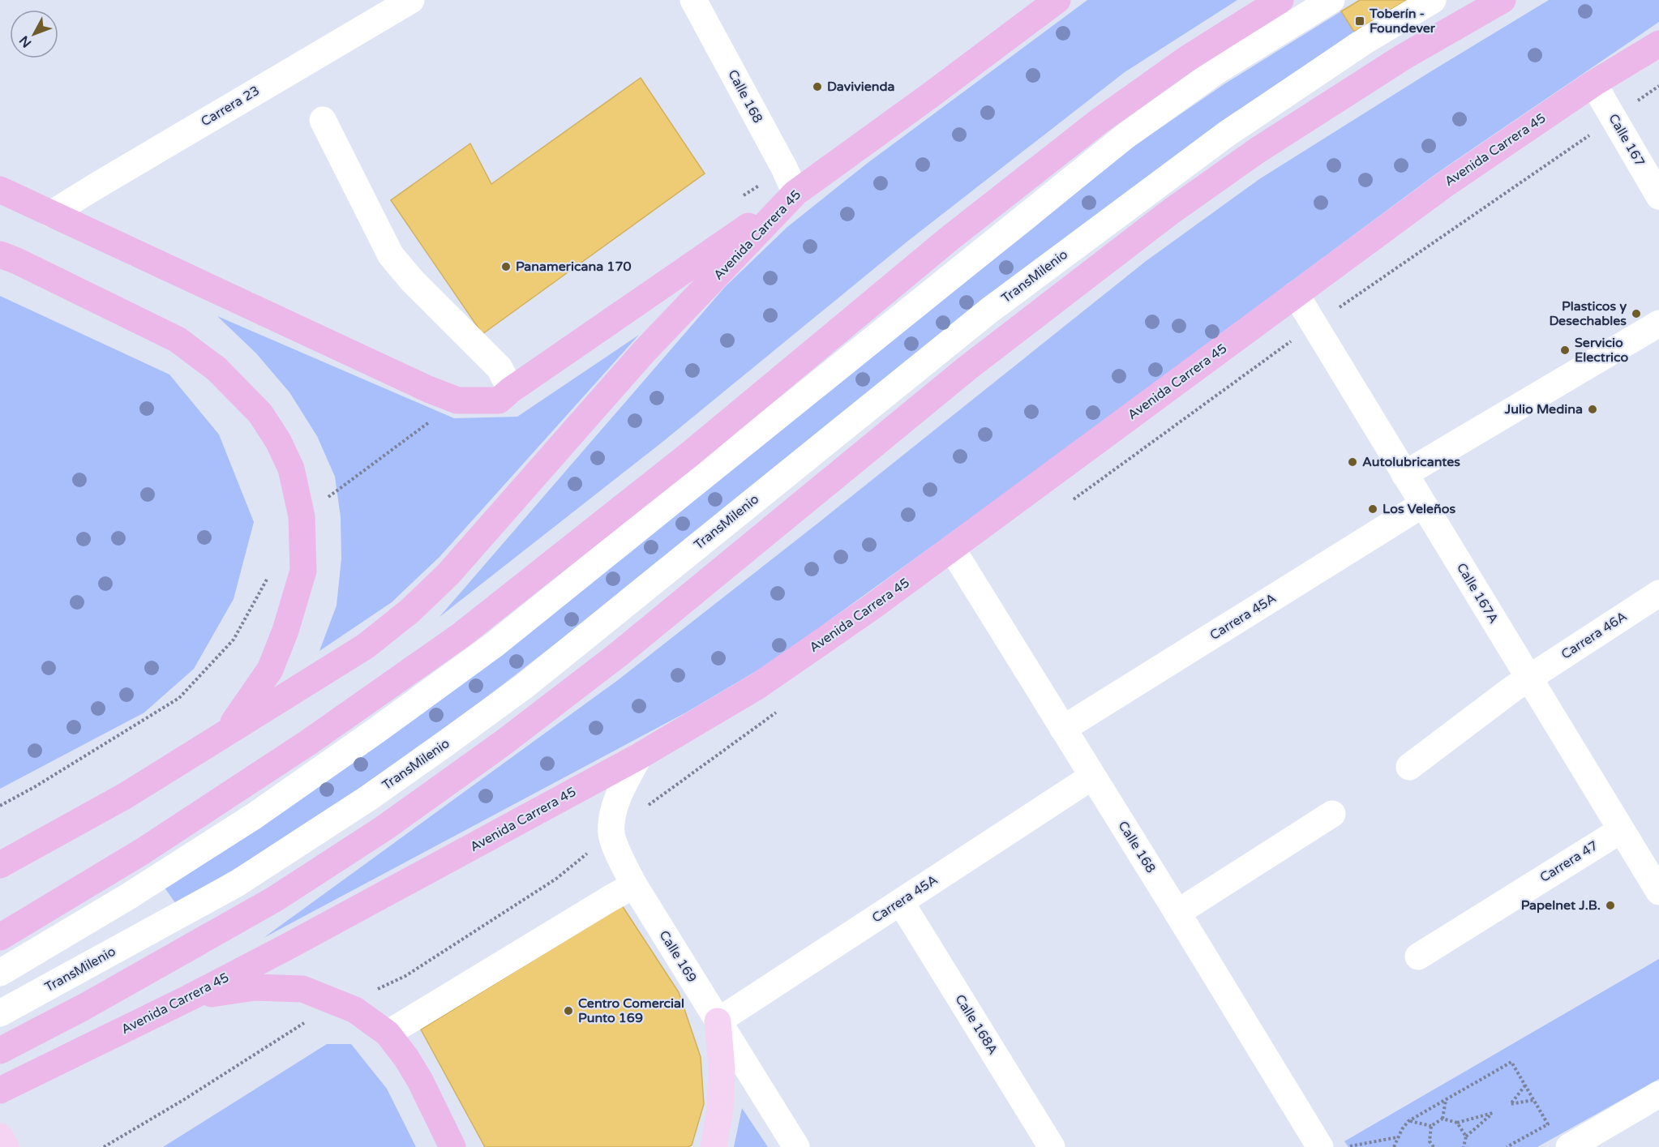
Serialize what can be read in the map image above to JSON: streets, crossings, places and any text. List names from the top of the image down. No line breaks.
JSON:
{"streets":{"highway":["Avenida Carrera 45"],"street":["Calle 168","Carrera 23","Calle 167","TransMilenio","Calle 167A","Carrera 45A","Carrera 46A","Carrera 47","Calle 169","Calle 168A"]},"crossings":[["Calle 168","Avenida Carrera 45"],["Calle 168","Carrera 45A"],["Calle 167","Avenida Carrera 45"],["Avenida Carrera 45","Calle 167A"],["Avenida Carrera 45","Calle 169"],["Calle 167A","Carrera 45A"],["Calle 167A","Carrera 46A"],["Calle 167A","Carrera 47"],["Carrera 45A","Calle 169"],["Carrera 45A","Calle 168A"]],"places":{"transit":["Toberín - Foundever"],"other":["Davivienda","Panamericana 170","Plasticos y Desechables","Servicio Electrico","Julio Medina","Autolubricantes","Los Veleños","Papelnet J.B.","Centro Comercial Punto 169"]},"north":"bottom left"}
